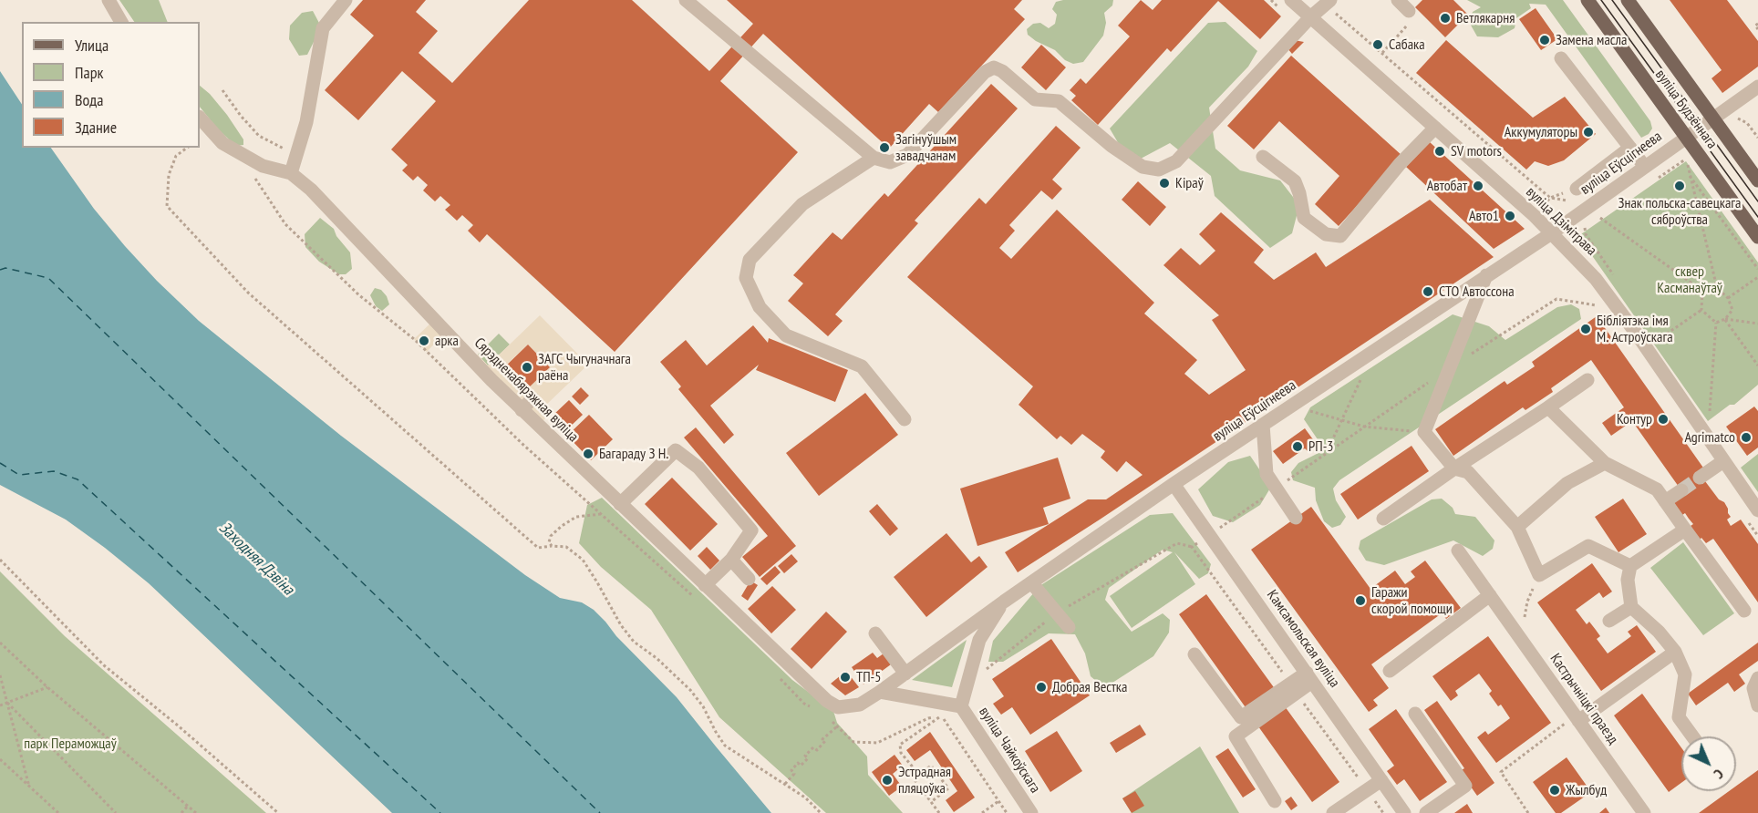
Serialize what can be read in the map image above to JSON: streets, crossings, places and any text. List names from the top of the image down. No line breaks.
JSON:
{"streets":{"main road":["вуліца Будзённага"],"street":["вуліца Еўсцігнеева","вуліца Дзімітрава","Сярэдненабярэжная вуліца","Камсамольская вуліца","Кастрычніцкі праезд","вуліца Чайкоўскага"]},"crossings":[["вуліца Будзённага","вуліца Еўсцігнеева"],["вуліца Еўсцігнеева","вуліца Дзімітрава"],["вуліца Еўсцігнеева","Сярэдненабярэжная вуліца"],["вуліца Еўсцігнеева","Камсамольская вуліца"],["вуліца Еўсцігнеева","вуліца Чайкоўскага"]],"water":["Заходняя Дзвіна"],"parks":["сквер Касманаўтаў","парк Пераможцаў"],"places":["Ветлякарня","Замена масла","Сабака","Аккумуляторы","Загінуўшым завадчанам","SV motors","Кіраў","Автобат","Знак польска-савецкага сяброўства","Авто1","СТО Автоссона","Бібліятэка імя М. Астроўскага","арка","ЗАГС Чыгуначнага раёна","Контур","Agrimatco","РП-3","Багараду З Н.","Гаражи скорой помощи","ТП-5","Добрая Вестка","Эстрадная пляцоўка","Жылбуд"],"legend":["Улица","Парк","Вода","Здание"],"north":"bottom right"}
